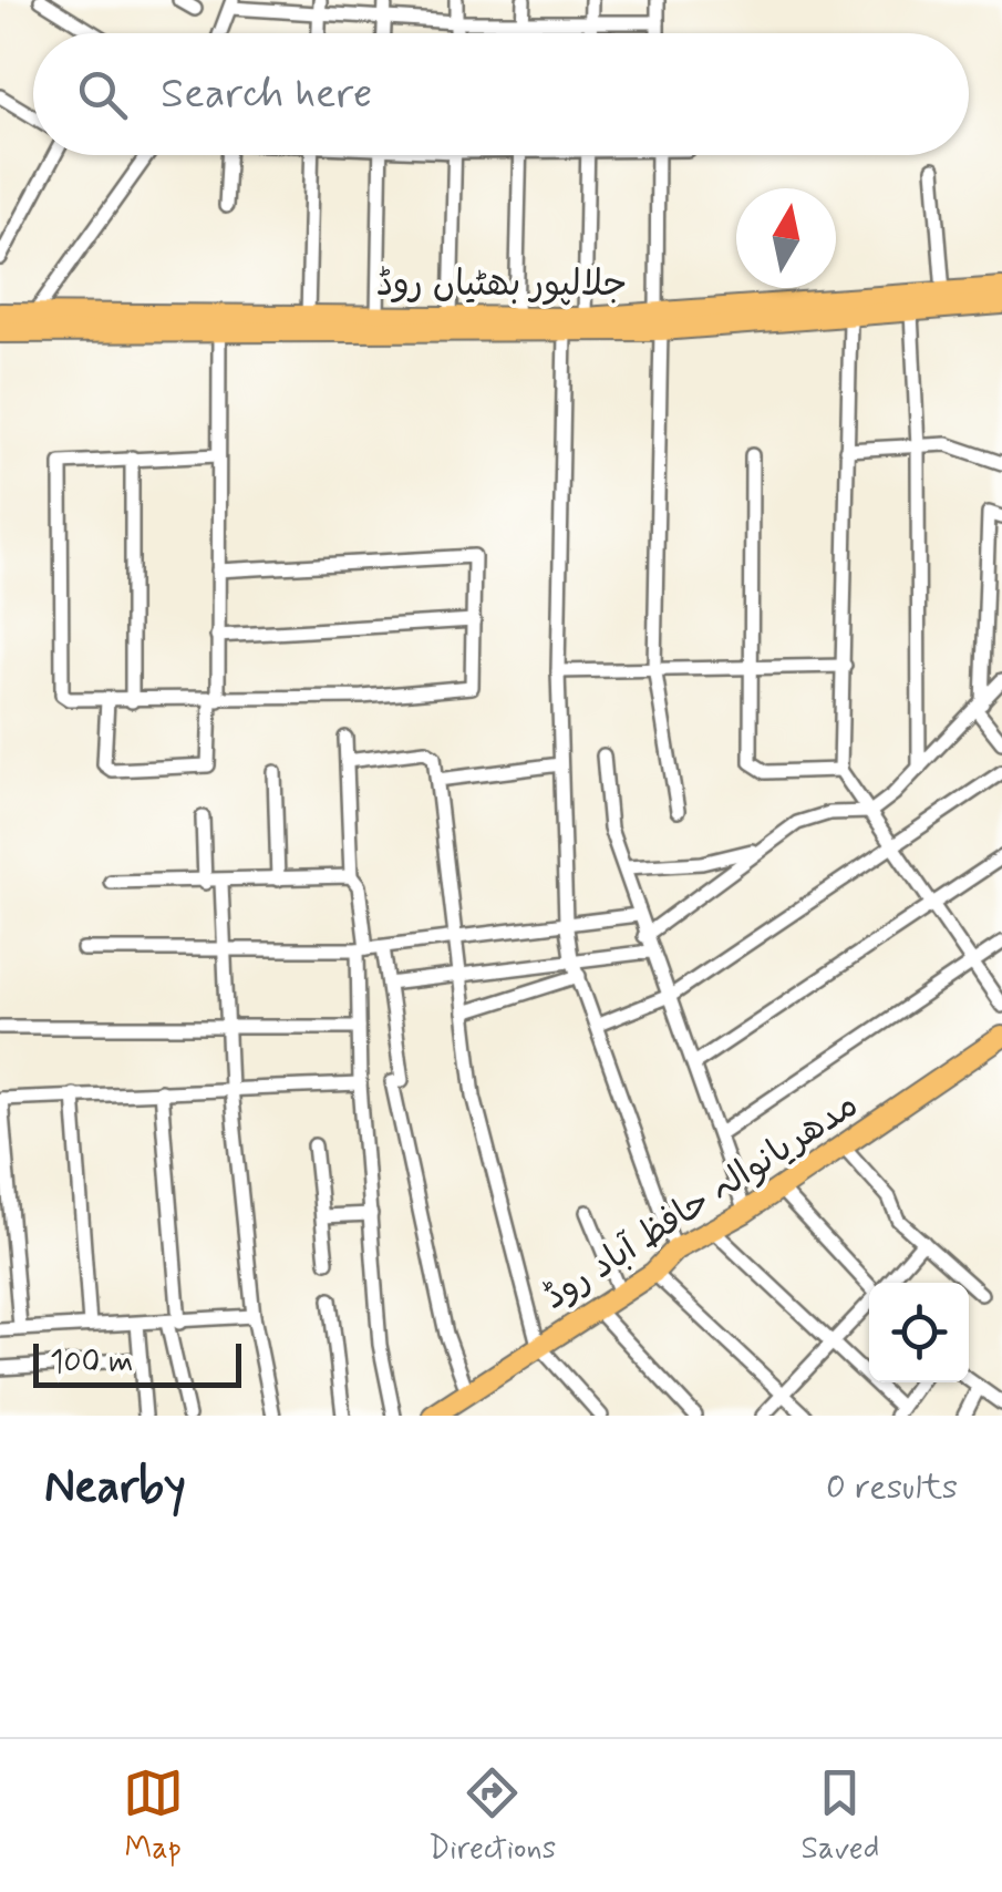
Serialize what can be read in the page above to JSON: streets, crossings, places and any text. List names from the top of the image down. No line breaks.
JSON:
{"streets":{"main road":["جلالپور بھٹیاں روڈ","مدھریانوالہ حافظ آباد روڈ"]},"scale_bar":"100 m","north":"top","page":{"search":"Search here","scale":"100 m","heading":["Nearby","0 results"],"nav":["Map","Directions","Saved"]}}
